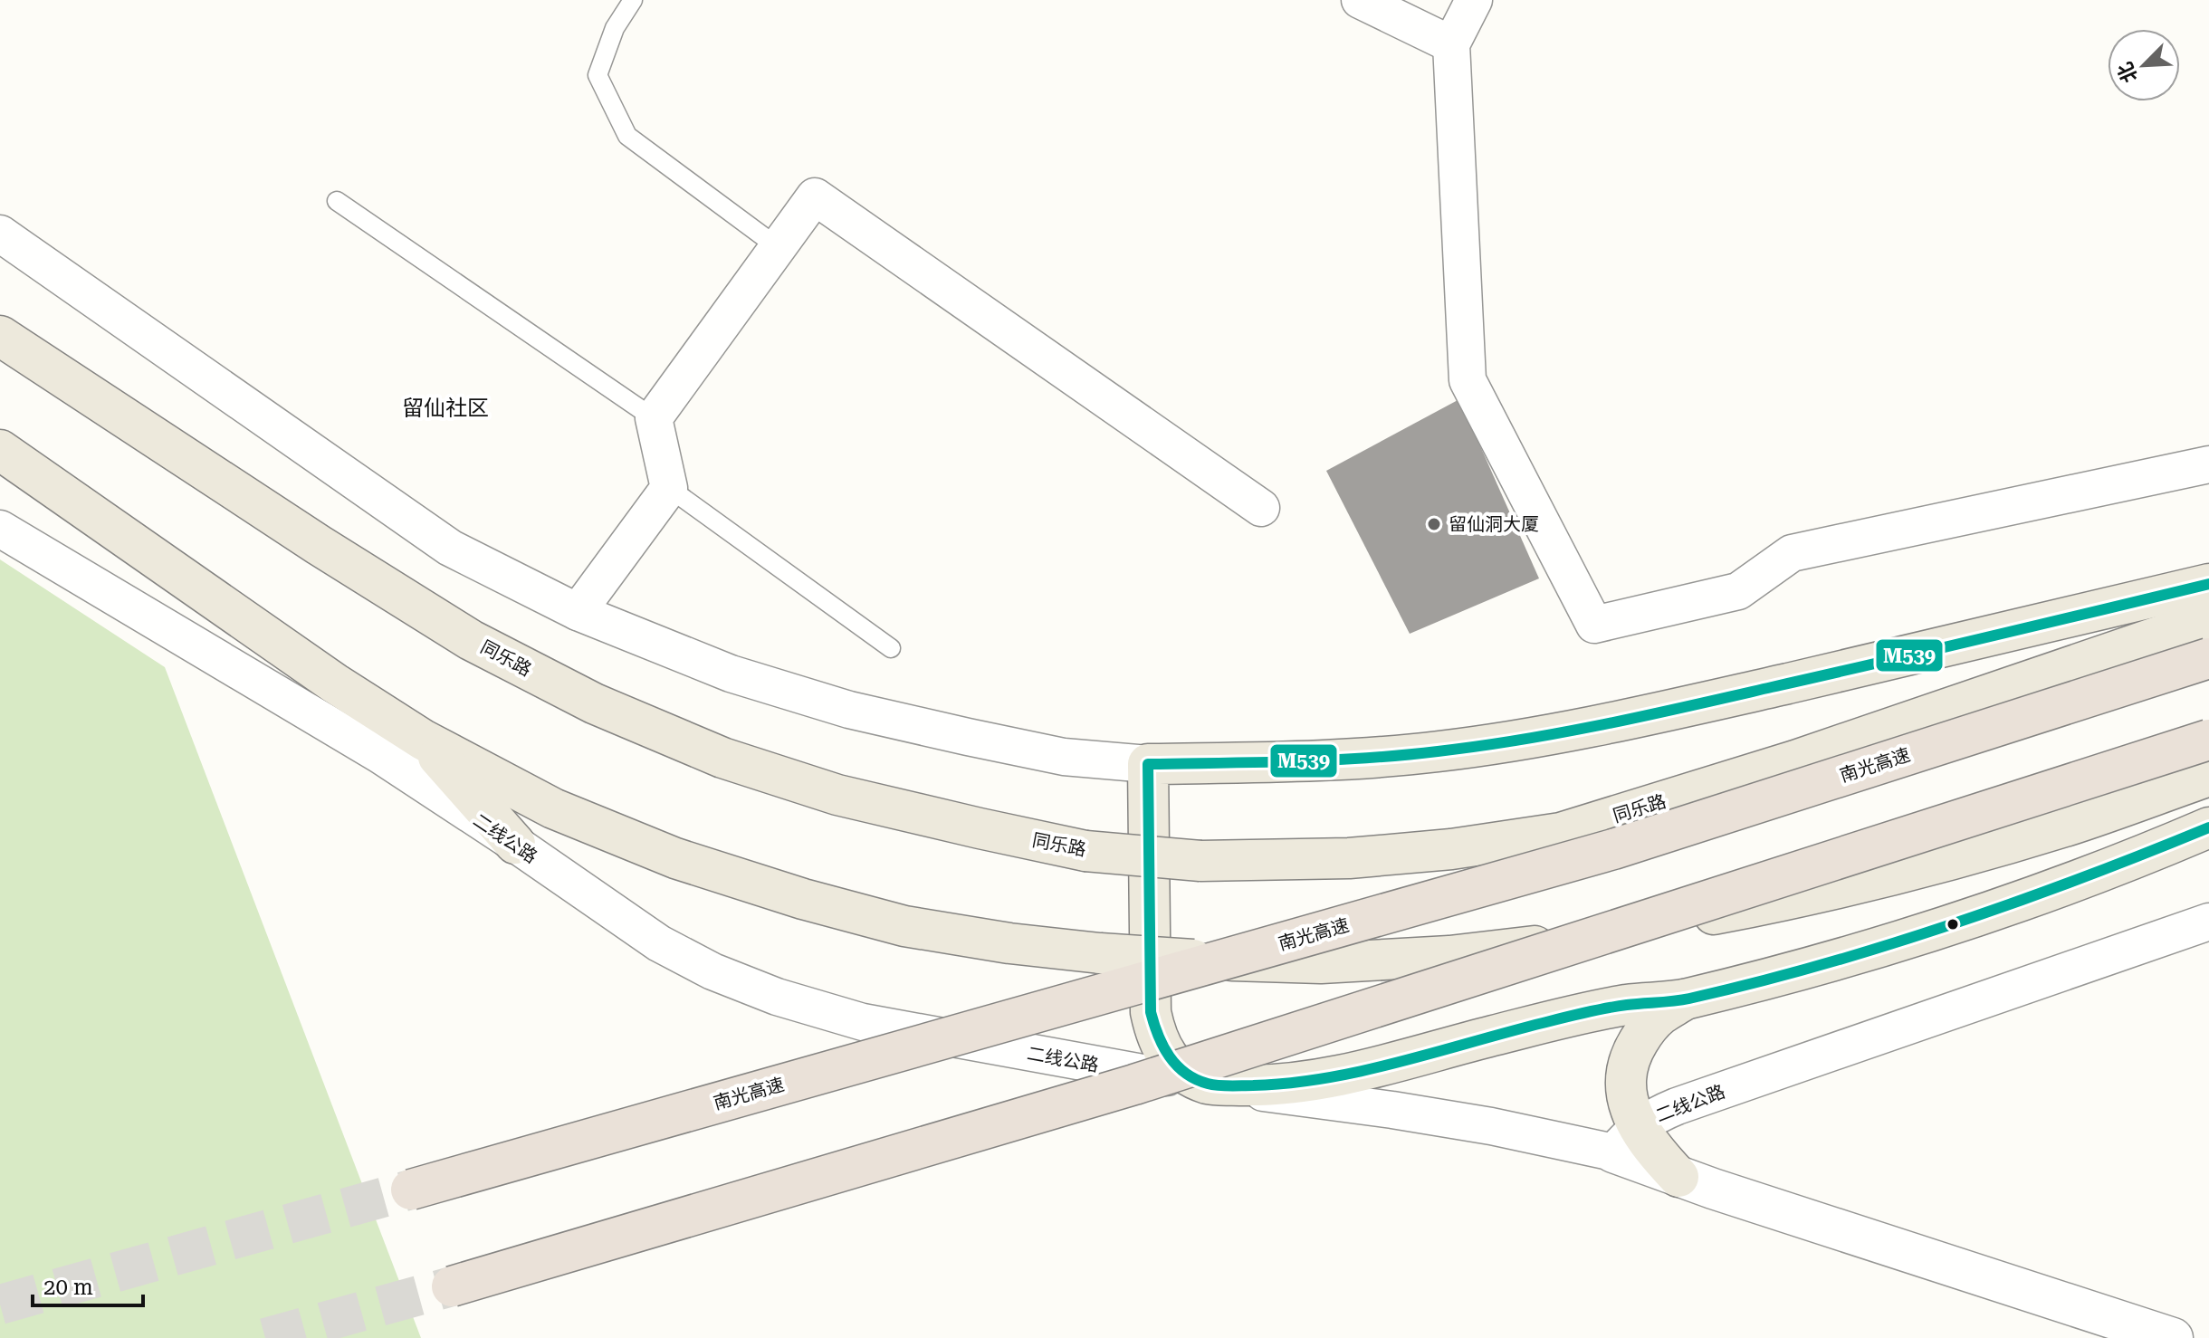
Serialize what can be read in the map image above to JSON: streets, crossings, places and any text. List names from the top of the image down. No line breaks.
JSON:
{"streets":{"highway":["南光高速"],"main road":["同乐路"],"street":["二线公路"]},"districts":["留仙社区"],"places":["留仙洞大厦"],"lines":["transit line M539"],"scale_bar":"20 m","north":"bottom left"}
